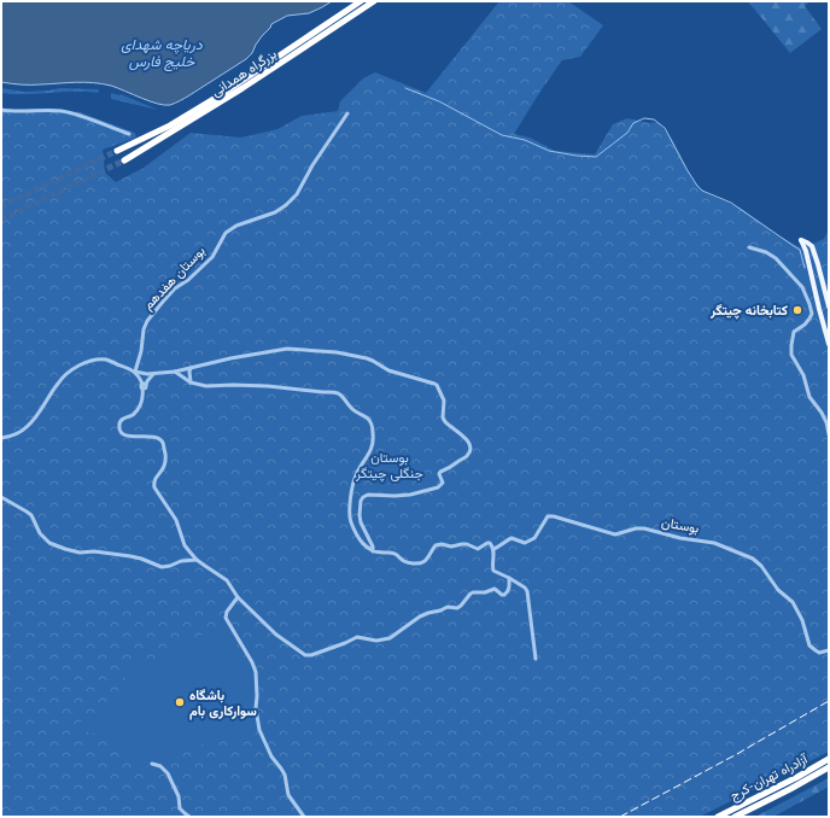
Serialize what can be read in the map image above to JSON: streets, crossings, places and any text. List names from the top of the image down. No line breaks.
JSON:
{"streets":{"highway":["بزرگراه همدانی","آزادراه تهران-کرج"],"street":["بوستان هفدهم","بوستان"]},"water":["دریاچه شهدای خلیج فارس"],"parks":["بوستان جنگلی چیتگر"],"places":["کتابخانه چیتگر","باشگاه سوارکاری بام"]}
